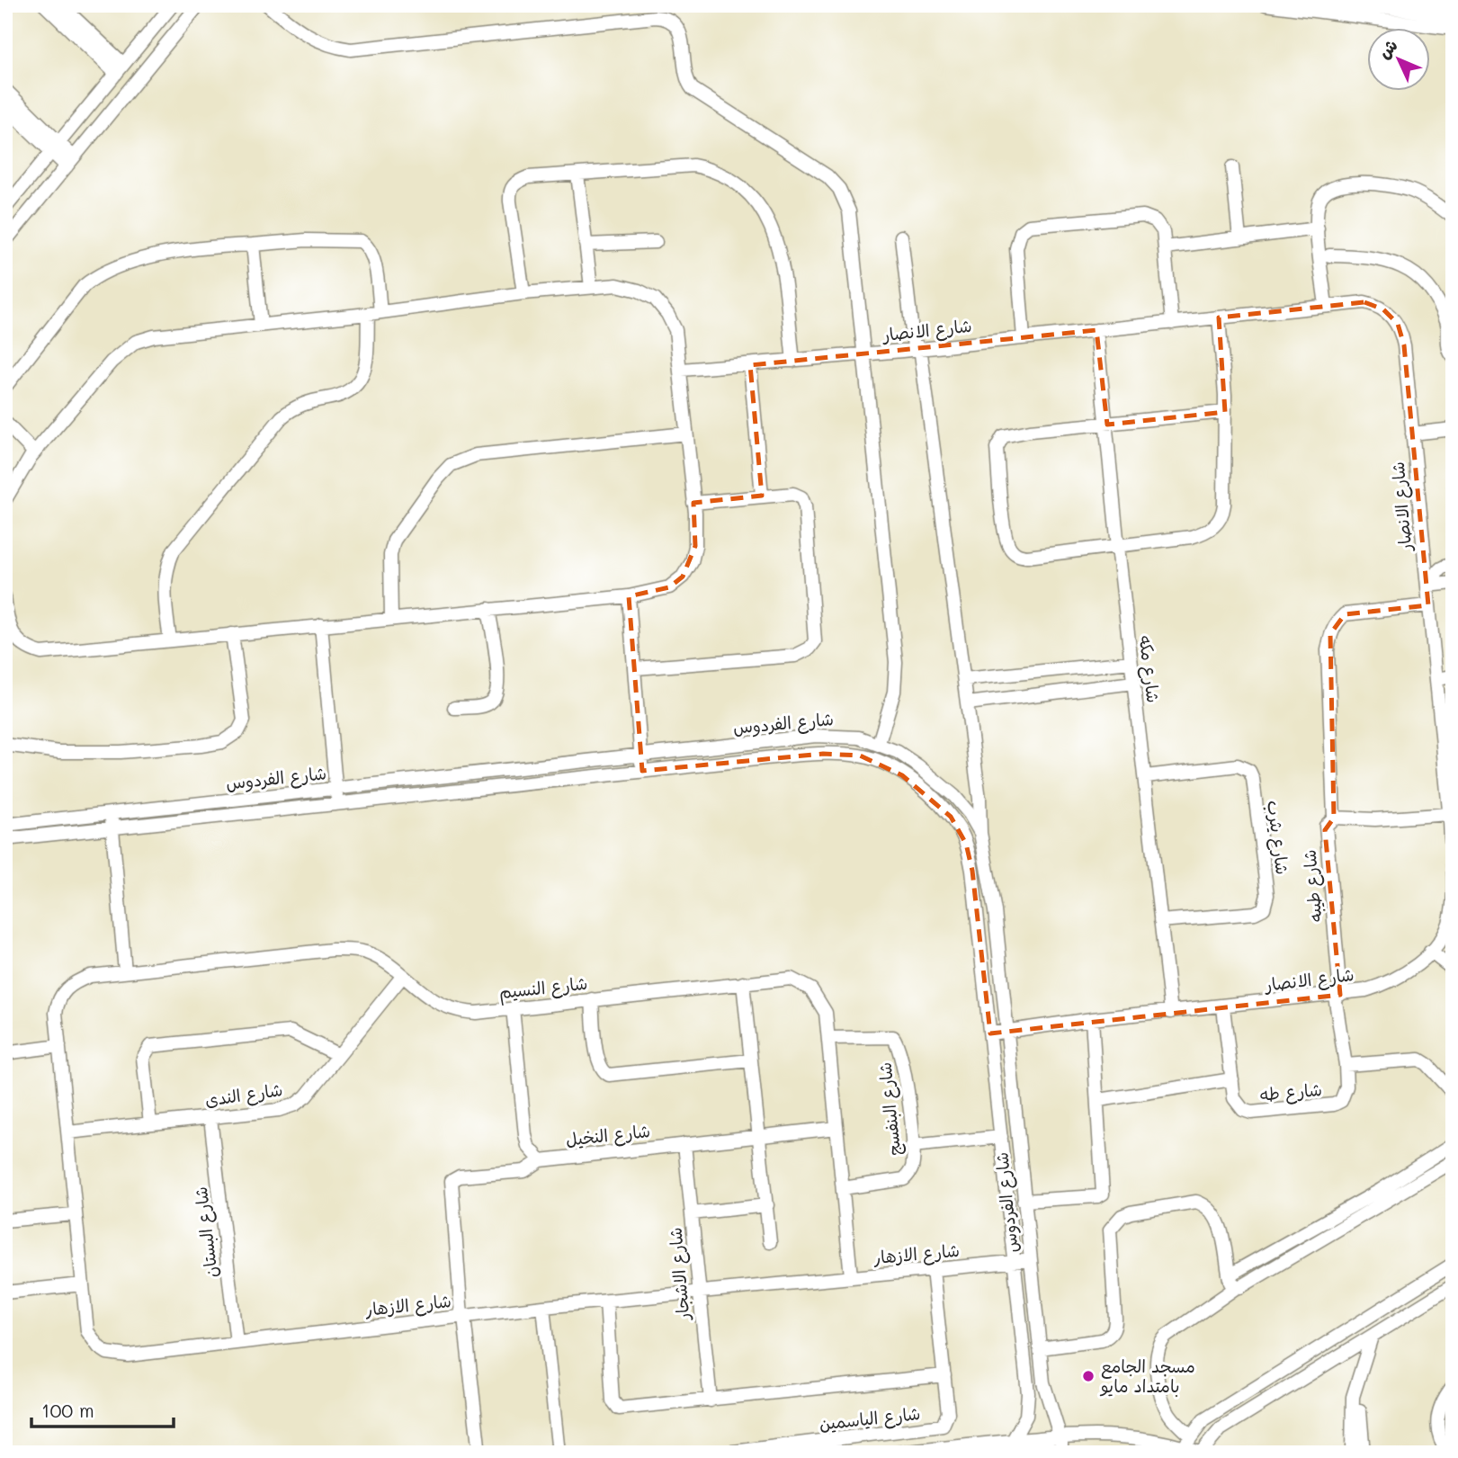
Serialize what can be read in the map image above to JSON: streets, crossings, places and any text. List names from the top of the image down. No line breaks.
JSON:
{"streets":{"street":["شارع الانصار","شارع مكه","شارع الفردوس","شارع يثرب","شارع طيبه","شارع النسيم","شارع طه","شارع الندى","شارع البنفسج","شارع النخيل","شارع البستان","شارع الازهار","شارع الاشجار","شارع الياسمين"]},"crossings":[["شارع الانصار","شارع مكه"],["شارع الانصار","شارع الفردوس"],["شارع الانصار","شارع طيبه"],["شارع الانصار","شارع طه"],["شارع مكه","شارع يثرب"],["شارع الفردوس","شارع الازهار"],["شارع طيبه","شارع طه"],["شارع النسيم","شارع الندى"],["شارع النسيم","شارع البنفسج"],["شارع النسيم","شارع النخيل"],["شارع النسيم","شارع الازهار"],["شارع الندى","شارع البستان"],["شارع الندى","شارع الازهار"],["شارع النخيل","شارع الازهار"],["شارع النخيل","شارع الاشجار"],["شارع البستان","شارع الازهار"],["شارع الازهار","شارع الاشجار"],["شارع الازهار","شارع الياسمين"]],"places":["مسجد الجامع بامتداد مايو"],"scale_bar":"100 m","north":"top left"}
